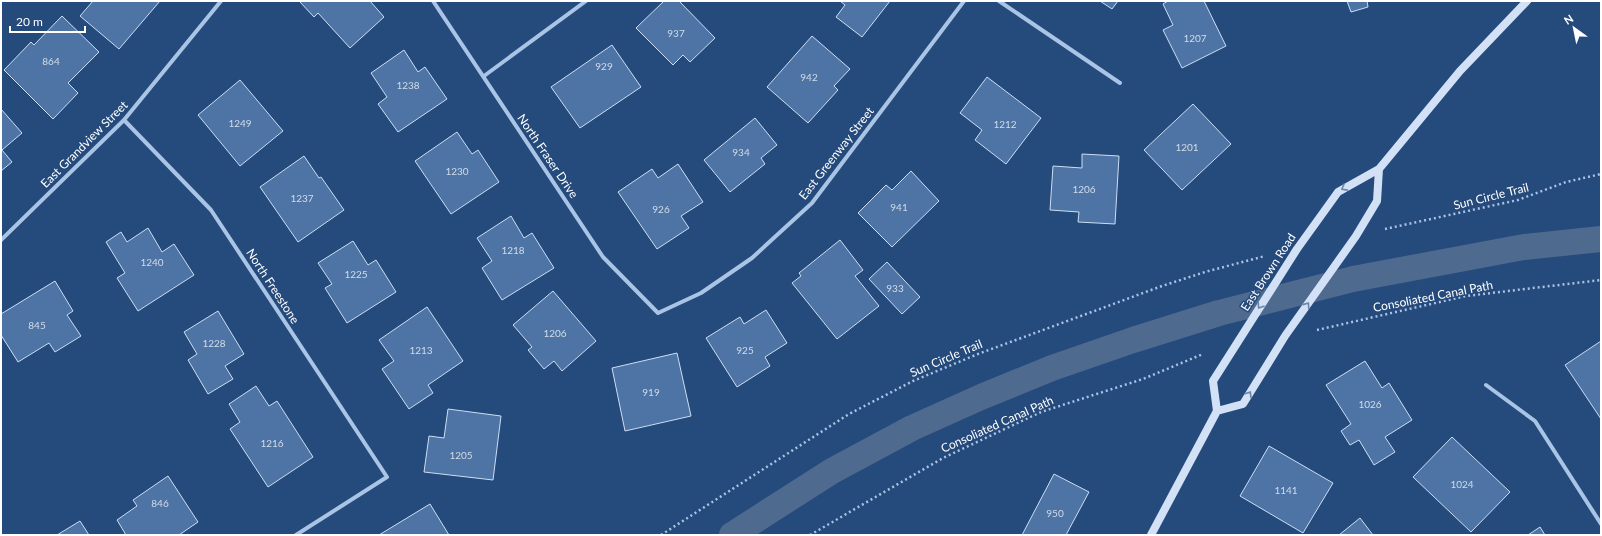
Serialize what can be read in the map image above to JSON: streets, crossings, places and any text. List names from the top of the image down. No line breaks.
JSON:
{"streets":{"main road":["East Brown Road"],"street":["East Grandview Street","East Greenway Street","North Fraser Drive","North Freestone"],"path":["Sun Circle Trail","Consoliated Canal Path"]},"crossings":[["East Grandview Street","North Freestone"],["East Greenway Street","North Fraser Drive"]],"house_numbers":["937","1207","864","929","942","1238","1249","1212","1201","934","1230","1206","1237","941","926","1218","1240","1225","933","845","1206","1228","1213","925","919","1026","1216","1205","1024","1141","846","950"],"scale_bar":"20 m","north":"top left"}
